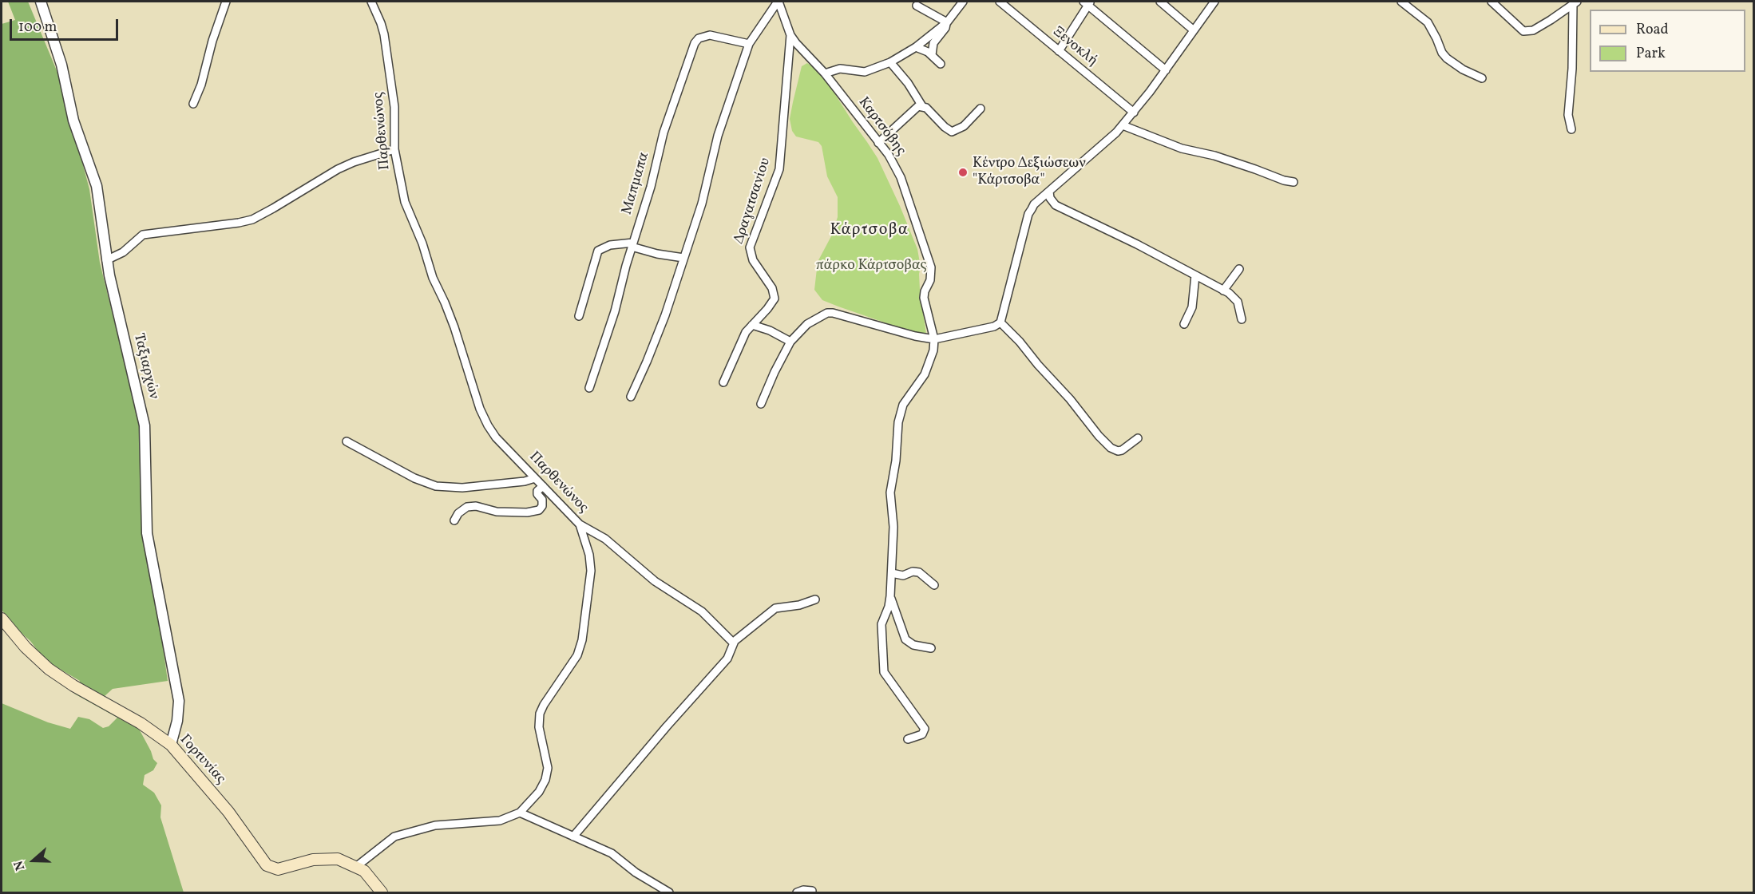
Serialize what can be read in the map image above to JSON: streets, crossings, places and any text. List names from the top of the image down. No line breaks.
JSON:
{"streets":{"main road":["Γορτυνίας"],"street":["Ξενοκλή","Καρτσόβης","Παρθενώνος","Μαπμαπα","Δραγατσανίου","Ταξιαρχών"]},"crossings":[["Καρτσόβης","Δραγατσανίου"],["Παρθενώνος","Γορτυνίας"],["Ταξιαρχών","Γορτυνίας"]],"districts":["Κάρτσοβα"],"parks":["πάρκο Κάρτσοβας"],"places":["Κέντρο Δεξιώσεων \"Κάρτσοβα\""],"legend":["Road","Park"],"scale_bar":"100 m","north":"left"}
